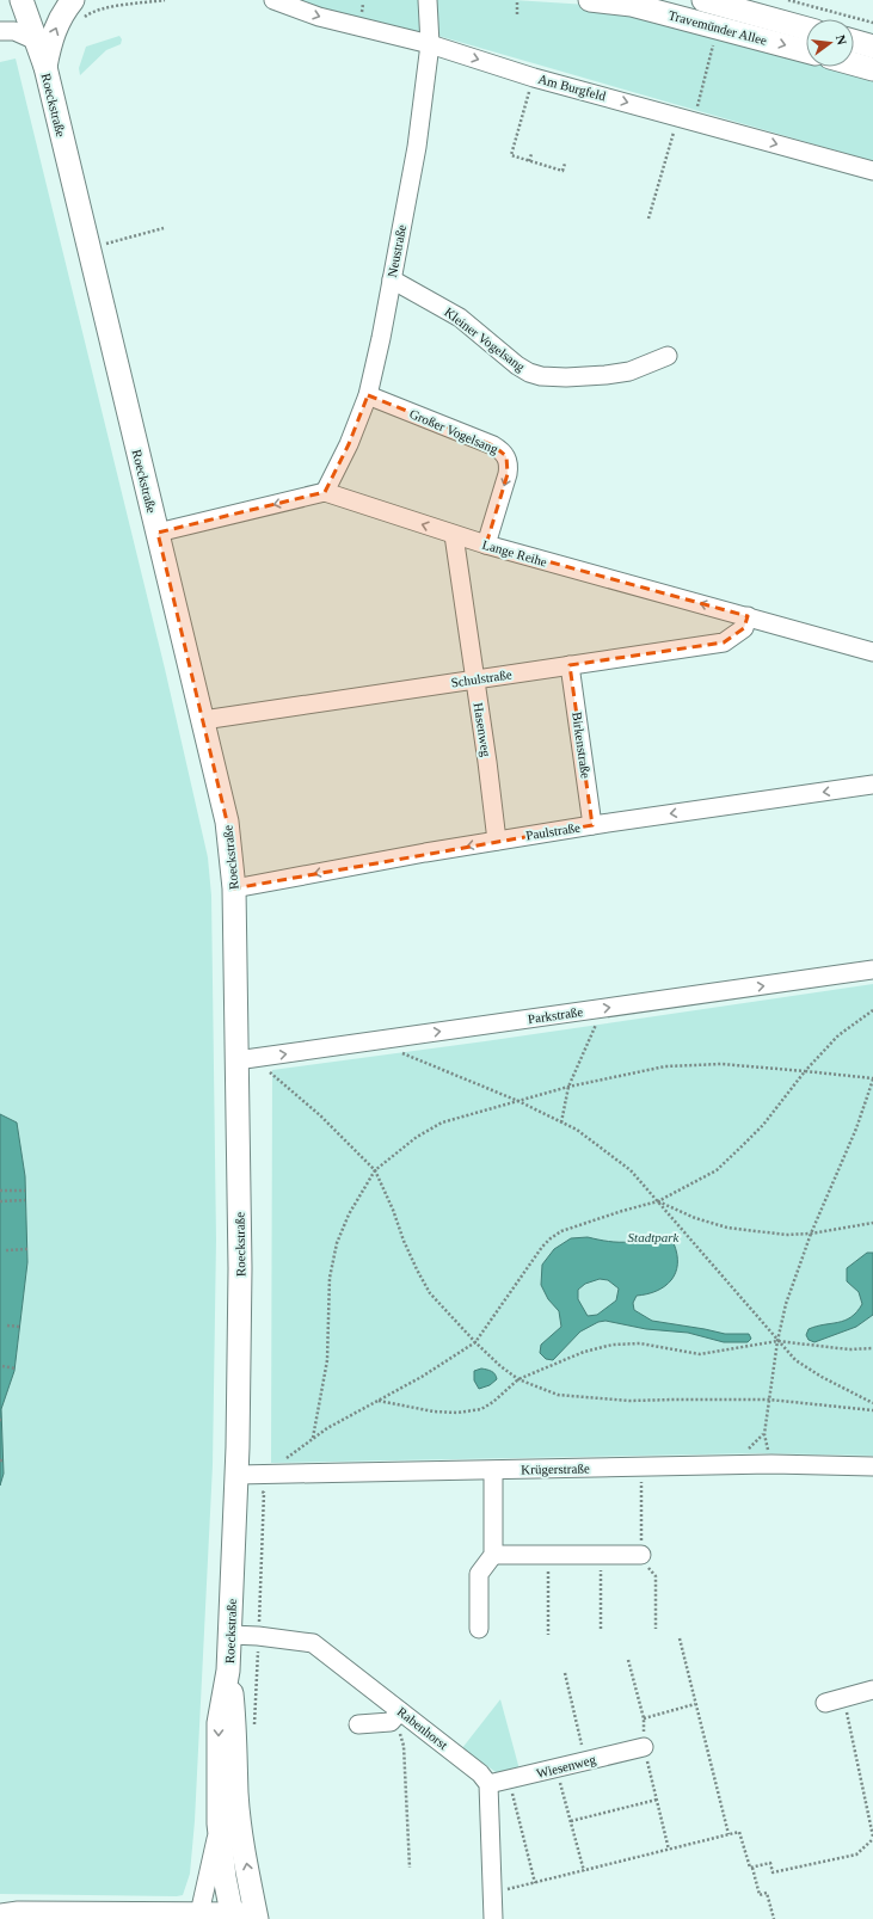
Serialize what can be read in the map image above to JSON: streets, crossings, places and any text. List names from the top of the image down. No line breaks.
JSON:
{"streets":{"main road":["Travemünder Allee","Roeckstraße"],"street":["Am Burgfeld","Neustraße","Kleiner Vogelsang","Großer Vogelsang","Lange Reihe","Schulstraße","Hasenweg","Birkenstraße","Paulstraße","Parkstraße","Krügerstraße","Rabenhorst","Wiesenweg"]},"crossings":[["Am Burgfeld","Neustraße"],["Roeckstraße","Schulstraße"],["Roeckstraße","Paulstraße"],["Roeckstraße","Parkstraße"],["Roeckstraße","Krügerstraße"],["Roeckstraße","Rabenhorst"],["Neustraße","Kleiner Vogelsang"],["Neustraße","Großer Vogelsang"],["Neustraße","Lange Reihe"],["Großer Vogelsang","Lange Reihe"],["Lange Reihe","Schulstraße"],["Lange Reihe","Hasenweg"],["Schulstraße","Hasenweg"],["Schulstraße","Birkenstraße"],["Hasenweg","Paulstraße"],["Birkenstraße","Paulstraße"],["Rabenhorst","Wiesenweg"]],"one_way":["Am Burgfeld","Lange Reihe","Paulstraße","Parkstraße"],"parks":["Stadtpark"],"north":"right"}
